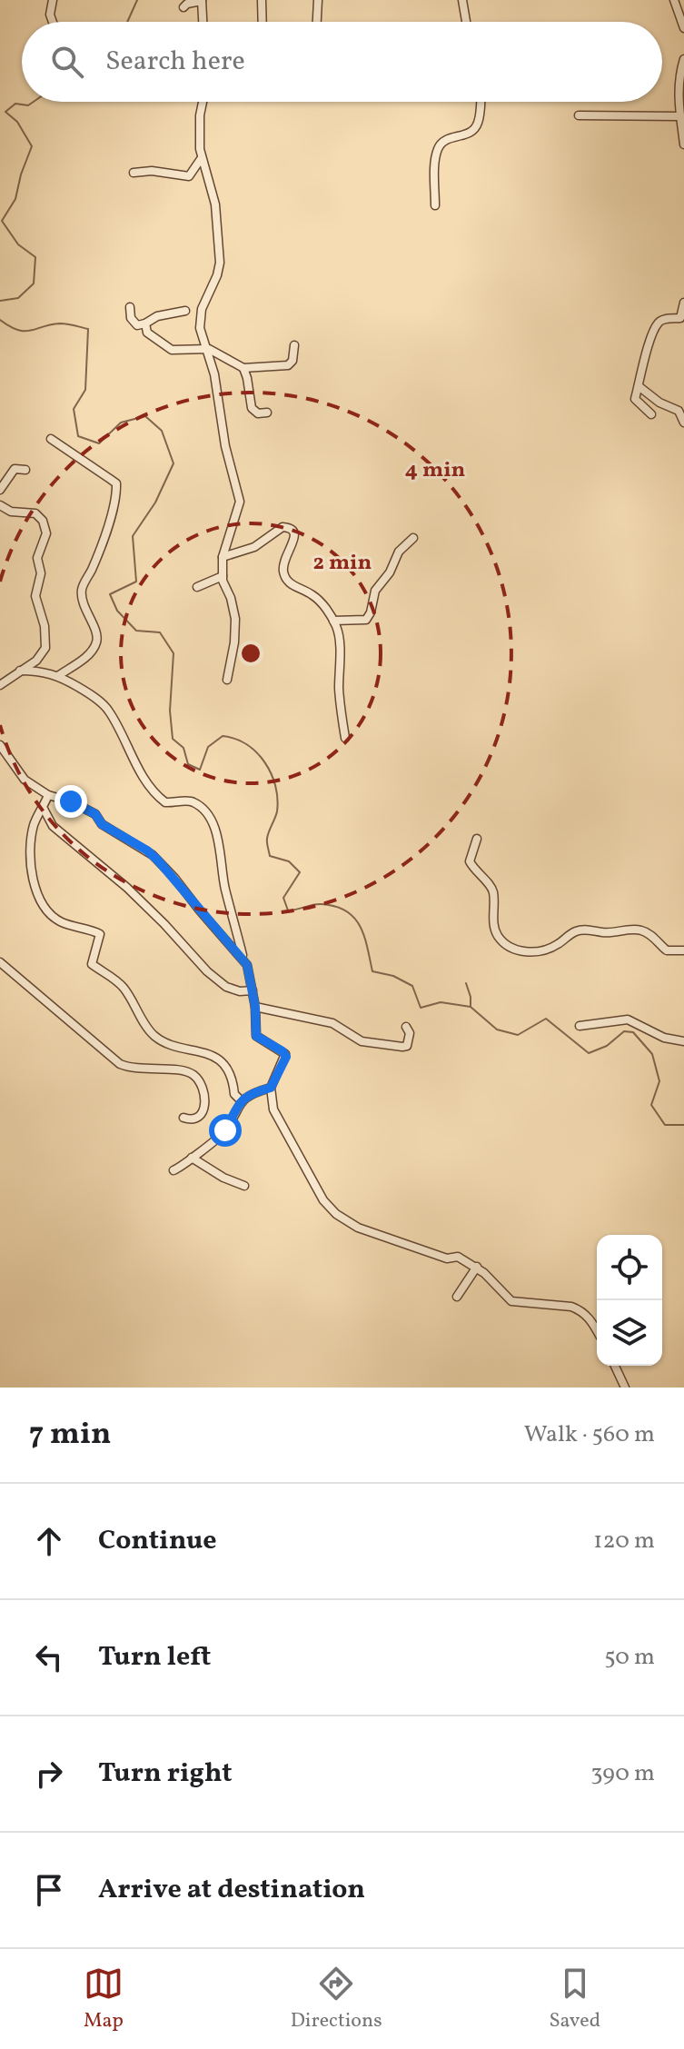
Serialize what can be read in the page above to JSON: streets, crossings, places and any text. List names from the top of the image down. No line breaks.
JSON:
{"page":{"search":"Search here","heading":["7 min","Walk · 560 m"],"list":[["Continue","120 m"],["Turn left","50 m"],["Turn right","390 m"],"Arrive at destination"],"nav":["Map","Directions","Saved"]},"rings":["4 min","2 min"]}
